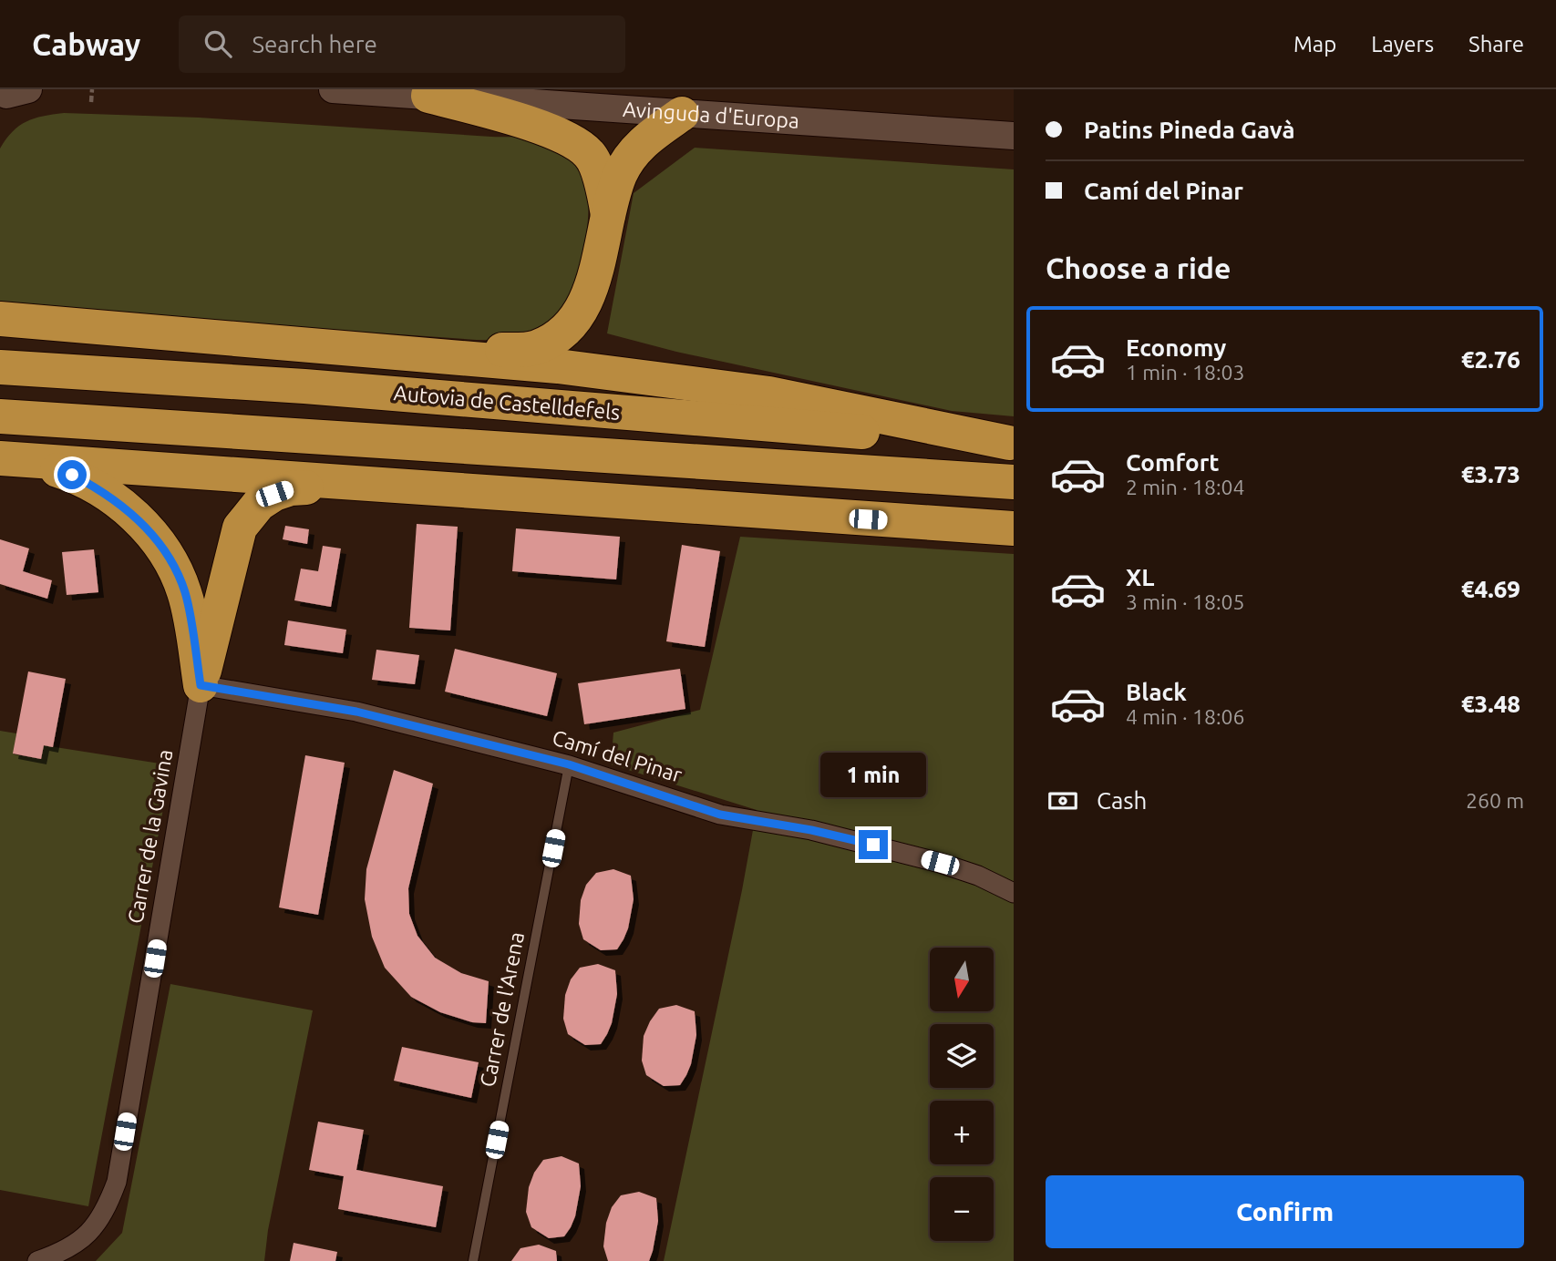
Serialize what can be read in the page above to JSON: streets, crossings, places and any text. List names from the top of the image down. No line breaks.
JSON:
{"streets":{"highway":["Autovia de Castelldefels"],"street":["Avinguda d'Europa","Camí del Pinar","Carrer de la Gavina"],"lane":["Carrer de l'Arena"]},"crossings":[["Camí del Pinar","Carrer de la Gavina"],["Camí del Pinar","Carrer de l'Arena"]],"north":"bottom","page":{"header":"Cabway","search":"Search here","nav":["Map","Layers","Share"],"banner":["Patins Pineda Gavà","Camí del Pinar"],"heading":"Choose a ride","list":[{"name":"Economy","note":"1 min · 18:03","value":"€2.76"},{"name":"Comfort","note":"2 min · 18:04","value":"€3.73"},{"name":"XL","note":"3 min · 18:05","value":"€4.69"},{"name":"Black","note":"4 min · 18:06","value":"€3.48"}],"bubble":"1 min","pay":["Cash","260 m"],"map_buttons":["+","−"],"buttons":"Confirm"}}
